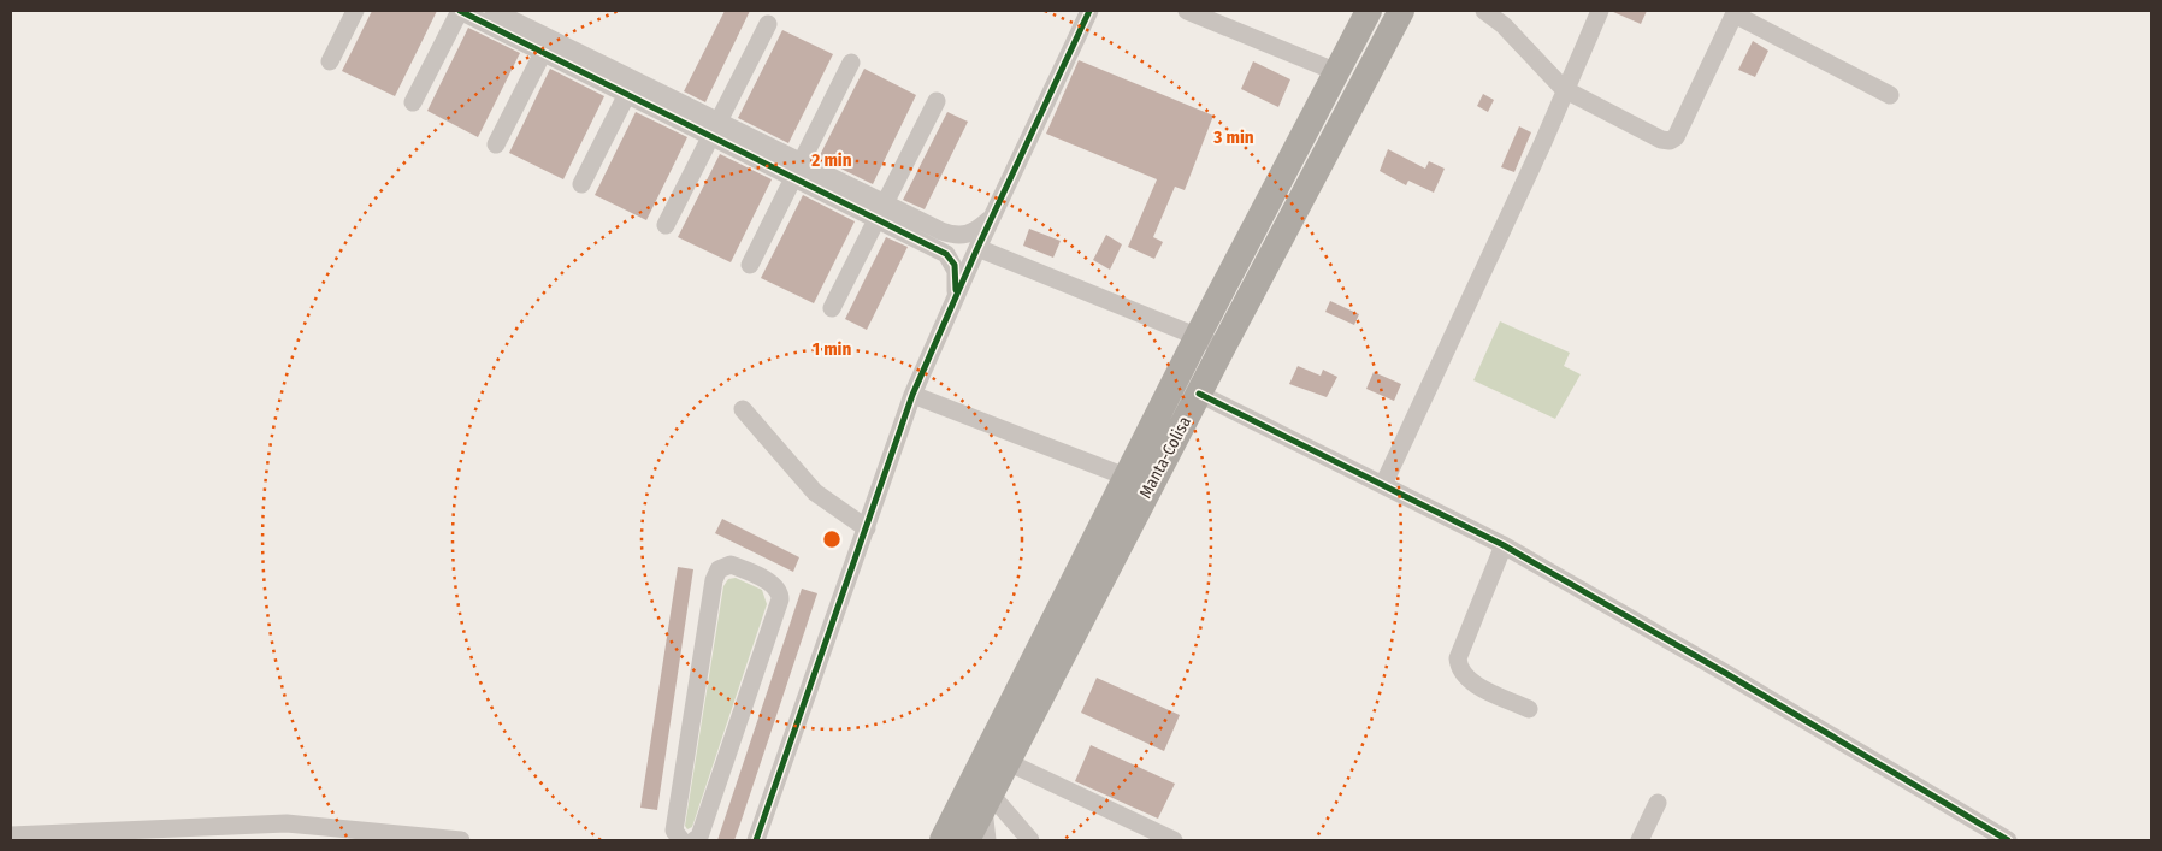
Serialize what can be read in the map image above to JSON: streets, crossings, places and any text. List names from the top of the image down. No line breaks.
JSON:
{"streets":{"highway":["Manta-Colisa"]},"rings":["3 min","2 min","1 min"]}
